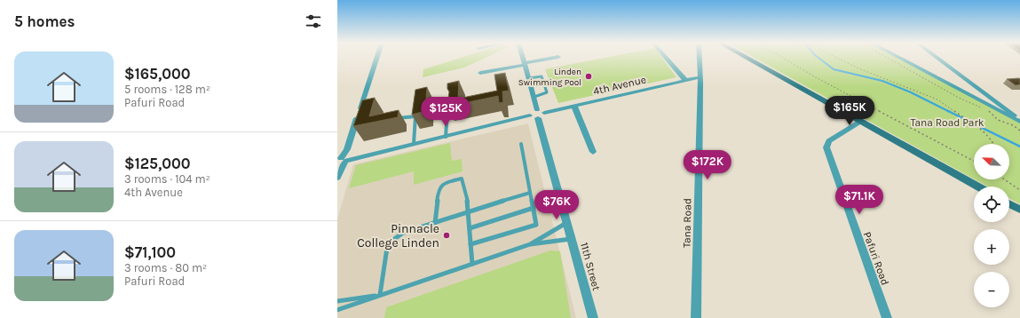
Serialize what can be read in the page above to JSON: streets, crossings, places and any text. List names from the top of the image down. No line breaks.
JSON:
{"streets":{"street":["4th Avenue","Tana Road","Pafuri Road","11th Street"]},"crossings":[["4th Avenue","Tana Road"],["4th Avenue","11th Street"]],"parks":["Tana Road Park"],"places":["Linden Swimming Pool","Pinnacle College Linden"],"north":"top left","page":{"heading":"5 homes","list":[{"name":"$165,000","note":"5 rooms · 128 m² · Pafuri Road"},{"name":"$125,000","note":"3 rooms · 104 m² · 4th Avenue"},{"name":"$71,100","note":"3 rooms · 80 m² · Pafuri Road"}],"price":["$165K","$125K","$172K","$71.1K","$76K"],"map_buttons":["+","−"]}}
